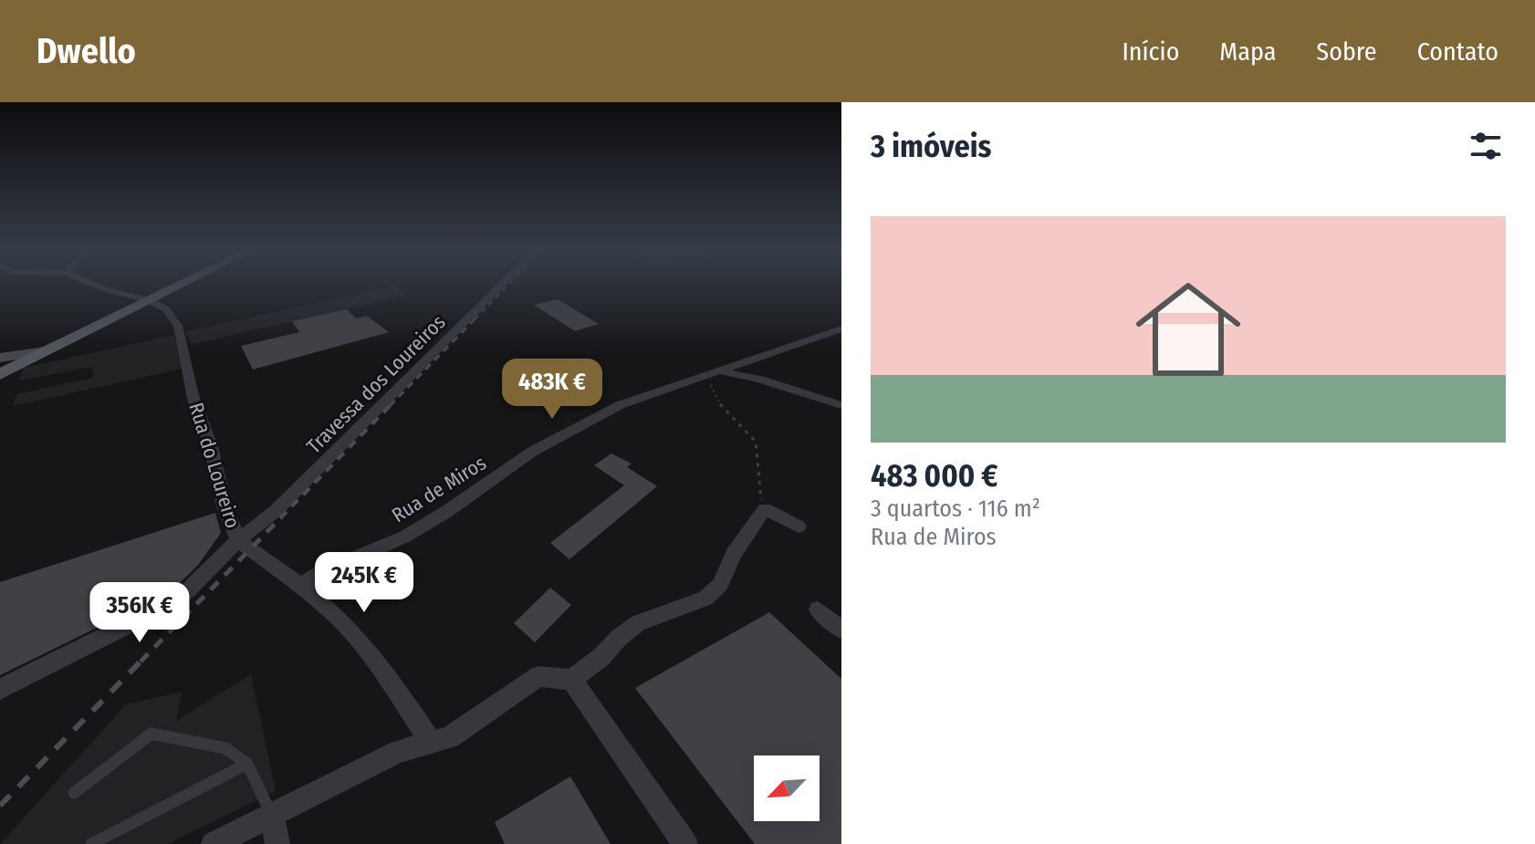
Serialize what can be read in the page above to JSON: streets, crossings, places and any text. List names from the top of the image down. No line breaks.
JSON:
{"streets":{"street":["Travessa dos Loureiros","Rua do Loureiro","Rua de Miros"]},"crossings":[["Travessa dos Loureiros","Rua do Loureiro"],["Rua do Loureiro","Rua de Miros"]],"north":"bottom left","page":{"header":"Dwello","nav":["Início","Mapa","Sobre","Contato"],"heading":"3 imóveis","list":[{"name":"483 000 €","note":"3 quartos · 116 m² · Rua de Miros"}],"price":["483K €","245K €","356K €"]}}
